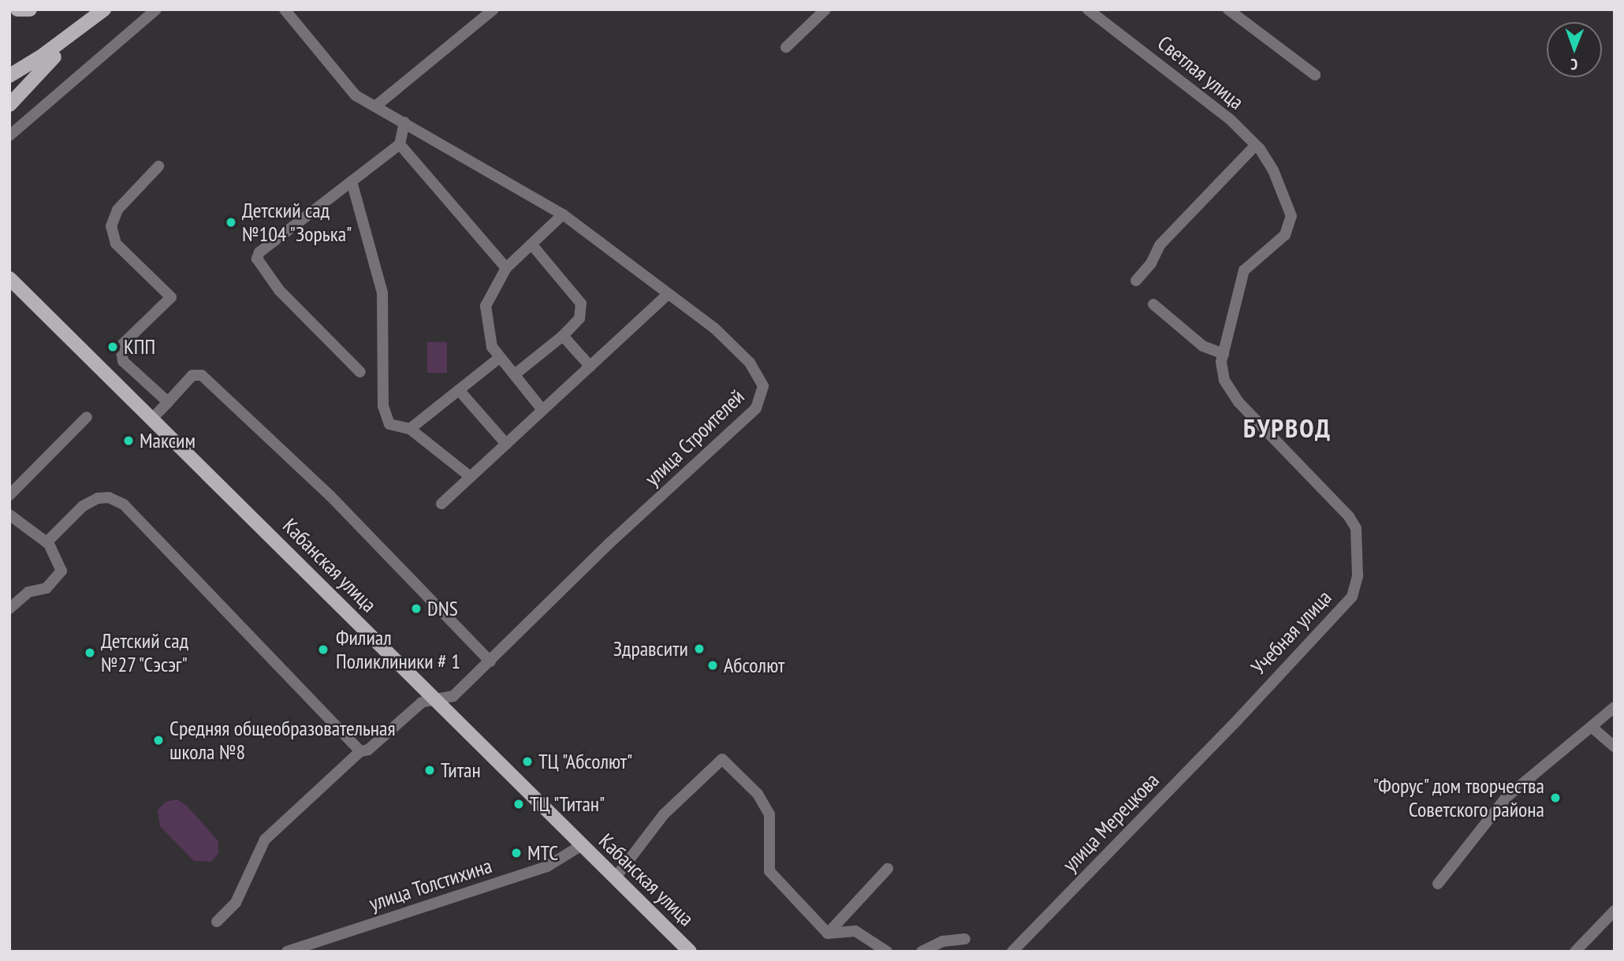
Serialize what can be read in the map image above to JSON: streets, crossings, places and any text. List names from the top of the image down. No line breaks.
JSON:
{"streets":{"main road":["Кабанская улица"],"street":["Светлая улица","улица Строителей","Учебная улица","улица Мерецкова","улица Толстихина"]},"crossings":[["Светлая улица","Учебная улица"],["улица Строителей","Кабанская улица"],["Кабанская улица","улица Толстихина"],["Учебная улица","улица Мерецкова"]],"districts":["БУРВОД"],"places":["Детский сад №104 \"Зорька\"","КПП","Максим","DNS","Здравсити","Филиал Поликлиники # 1","Детский сад №27 \"Сэсэг\"","Абсолют","Средняя общеобразовательная школа №8","ТЦ \"Абсолют\"","Титан","\"Форус\" дом творчества Советского района","ТЦ \"Титан\"","МТС"],"north":"bottom"}
